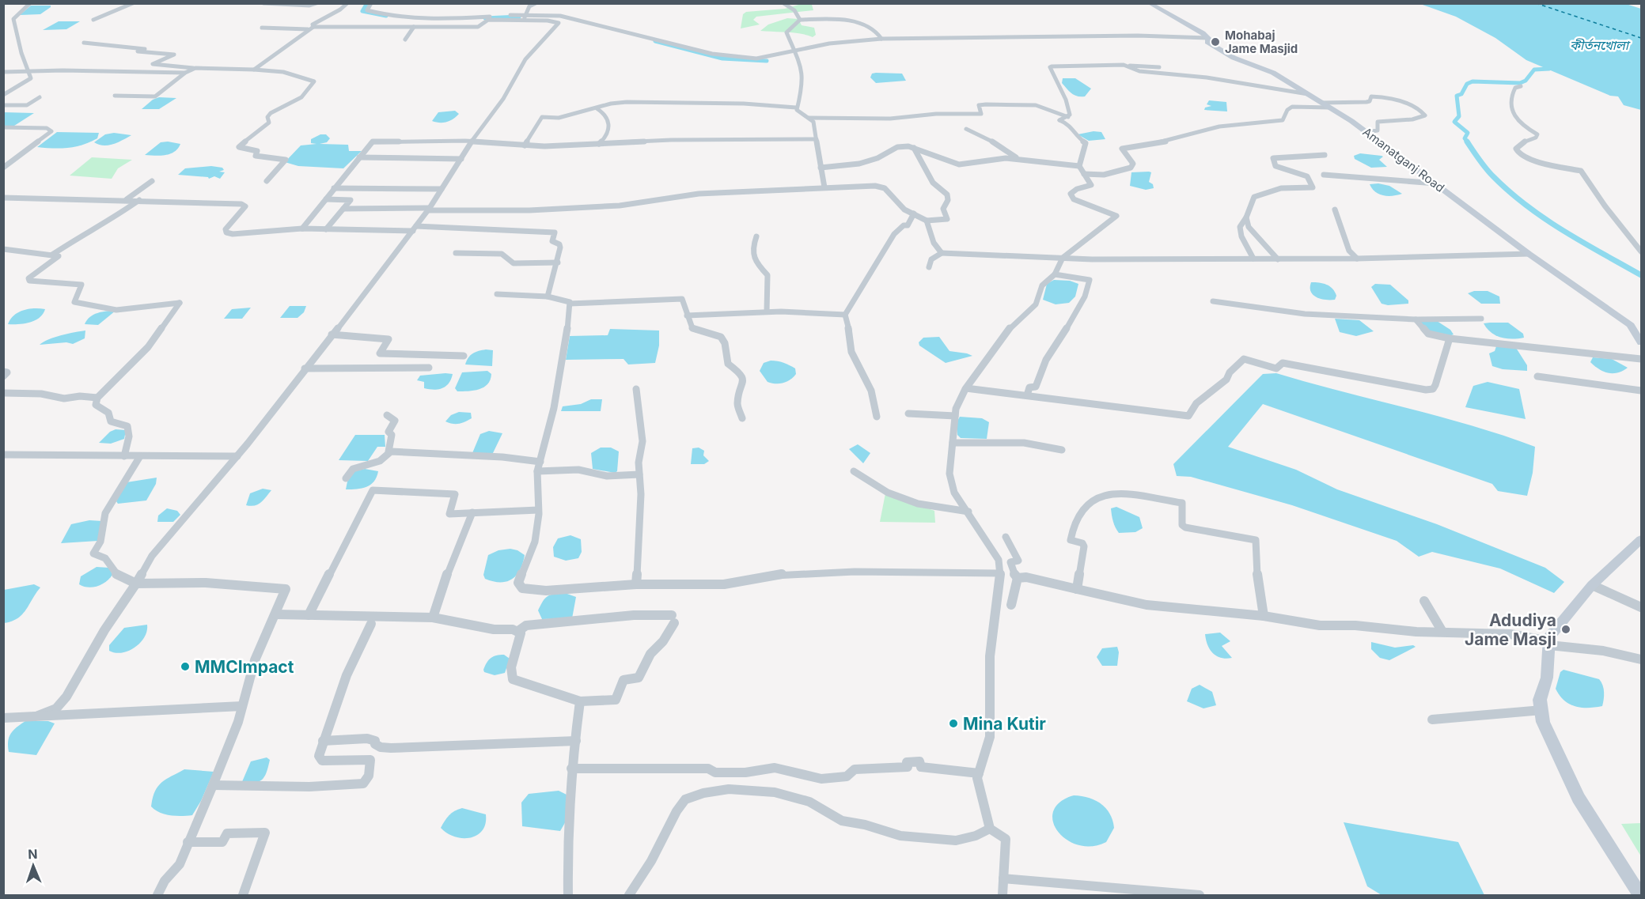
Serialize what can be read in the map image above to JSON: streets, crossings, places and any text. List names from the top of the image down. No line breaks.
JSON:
{"streets":{"main road":["Amanatganj Road"]},"water":["কীর্তনখোলা"],"places":["Mohabaj Jame Masjid","Adudiya Jame Masji","MMCImpact","Mina Kutir"],"north":"top"}
